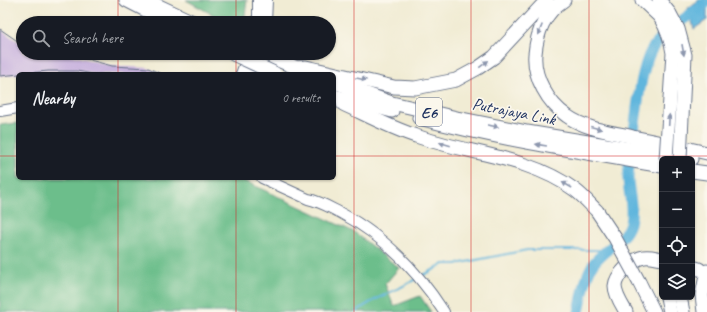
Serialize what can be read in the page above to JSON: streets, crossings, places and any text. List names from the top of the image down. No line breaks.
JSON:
{"streets":{"highway":["Putrajaya Link","E6"]},"page":{"search":"Search here","heading":["Nearby","0 results"],"map_buttons":["+","−"]}}
